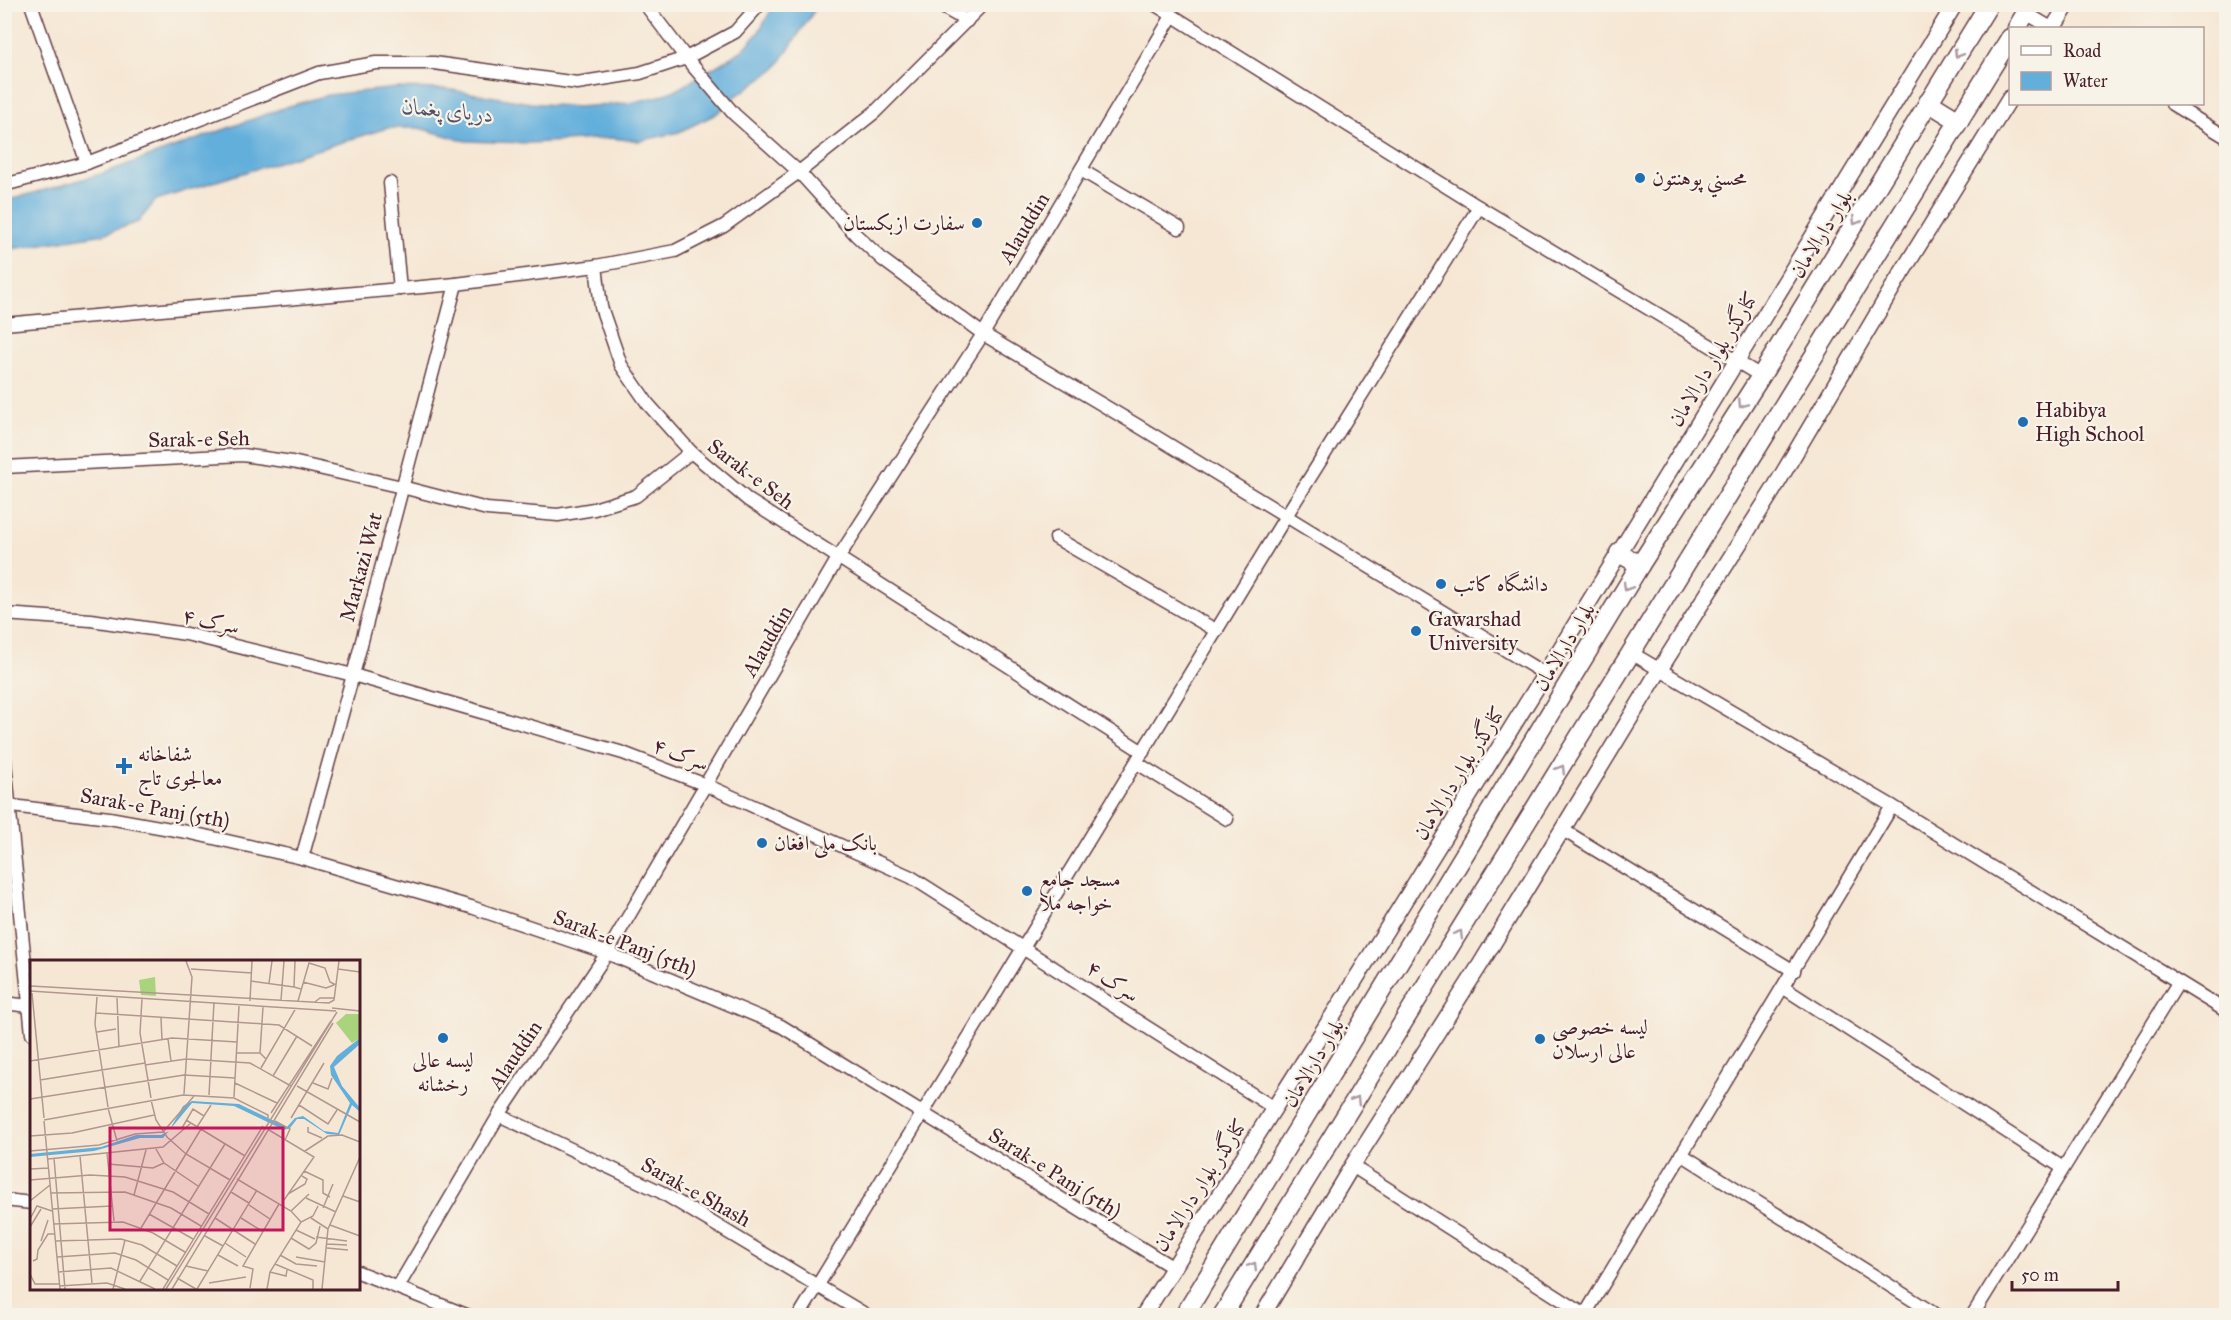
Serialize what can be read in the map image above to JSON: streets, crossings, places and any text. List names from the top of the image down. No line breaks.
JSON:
{"streets":{"main road":["بلوار دارالامان"],"street":["Alauddin","کنارگذر بلوار دارالامان","Sarak-e Seh","Markazi Wat","سرک ۴","Sarak-e Panj (5th)","Sarak-e Shash"]},"crossings":[["Alauddin","Sarak-e Seh"],["Alauddin","سرک ۴"],["Alauddin","Sarak-e Panj (5th)"],["Alauddin","Sarak-e Shash"],["کنارگذر بلوار دارالامان","سرک ۴"],["کنارگذر بلوار دارالامان","Sarak-e Panj (5th)"],["Sarak-e Seh","Markazi Wat"],["Markazi Wat","سرک ۴"],["Markazi Wat","Sarak-e Panj (5th)"]],"water":["دریای پغمان"],"places":{"other":["محسني پوهنتون","سفارت ازبکستان","Habibya High School","دانشگاه کاتب","Gawarshad University","بانک ملی افغان","مسجد جامع خواجه ملا","لیسه عالی رخشانه","لیسه خصوصی عالی ارسلان"],"health":["شفاخانه معالجوی تاج"]},"legend":["Road","Water"],"scale_bar":"50 m"}
